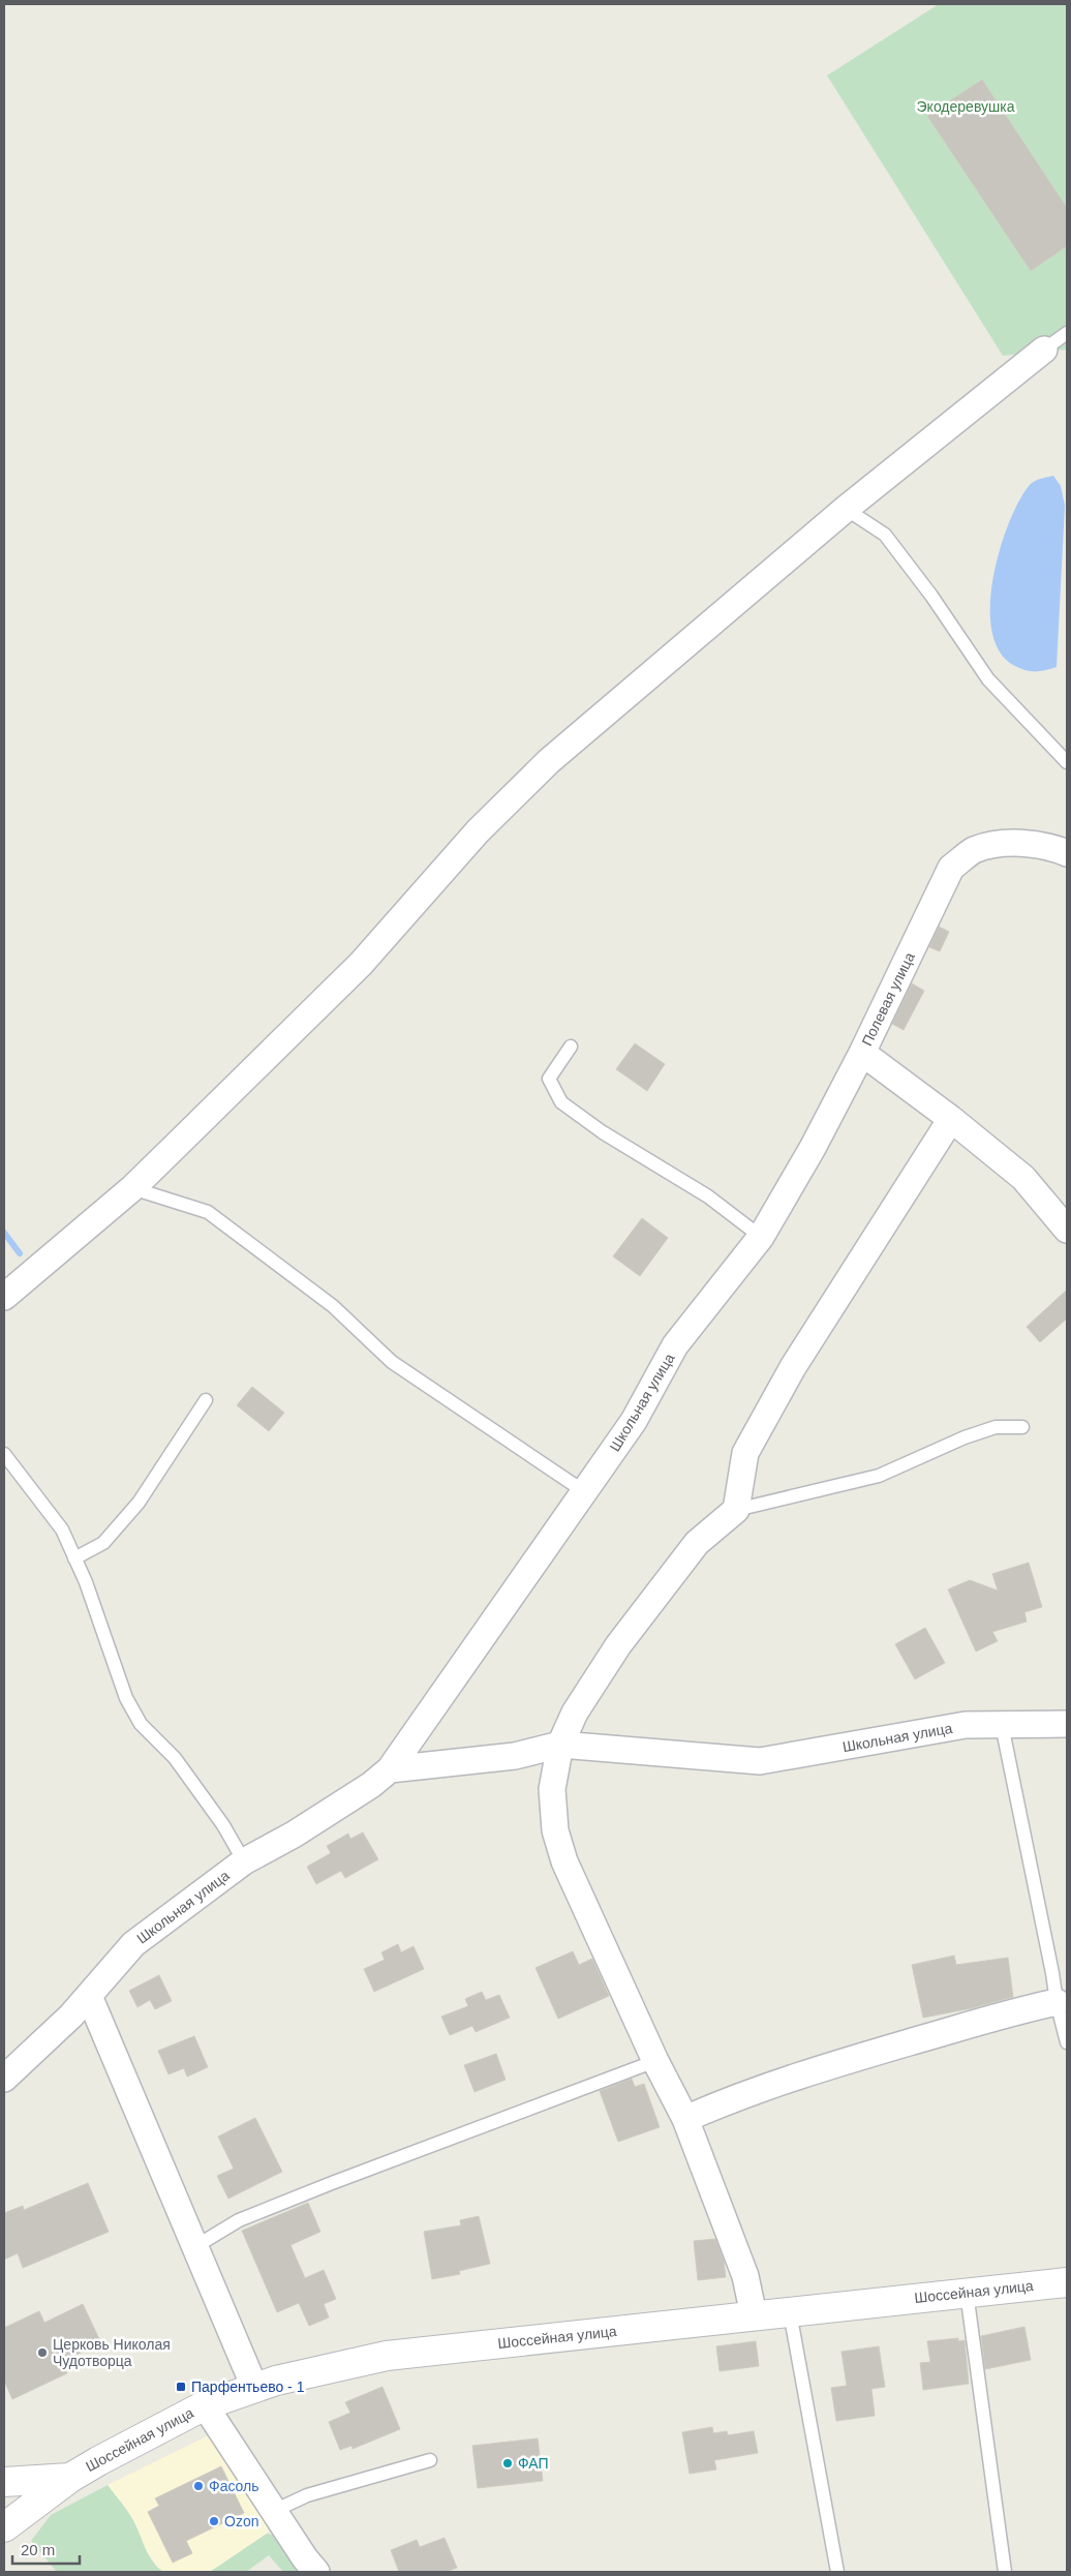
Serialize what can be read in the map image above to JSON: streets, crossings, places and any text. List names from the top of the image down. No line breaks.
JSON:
{"streets":{"street":["Полевая улица","Школьная улица","Шоссейная улица"]},"crossings":[["Полевая улица","Школьная улица"]],"parks":["Экодеревушка"],"places":{"other":["Церковь Николая Чудотворца","ФАП","Фасоль","Ozon"],"transit":["Парфентьево - 1"]},"scale_bar":"20 m"}
